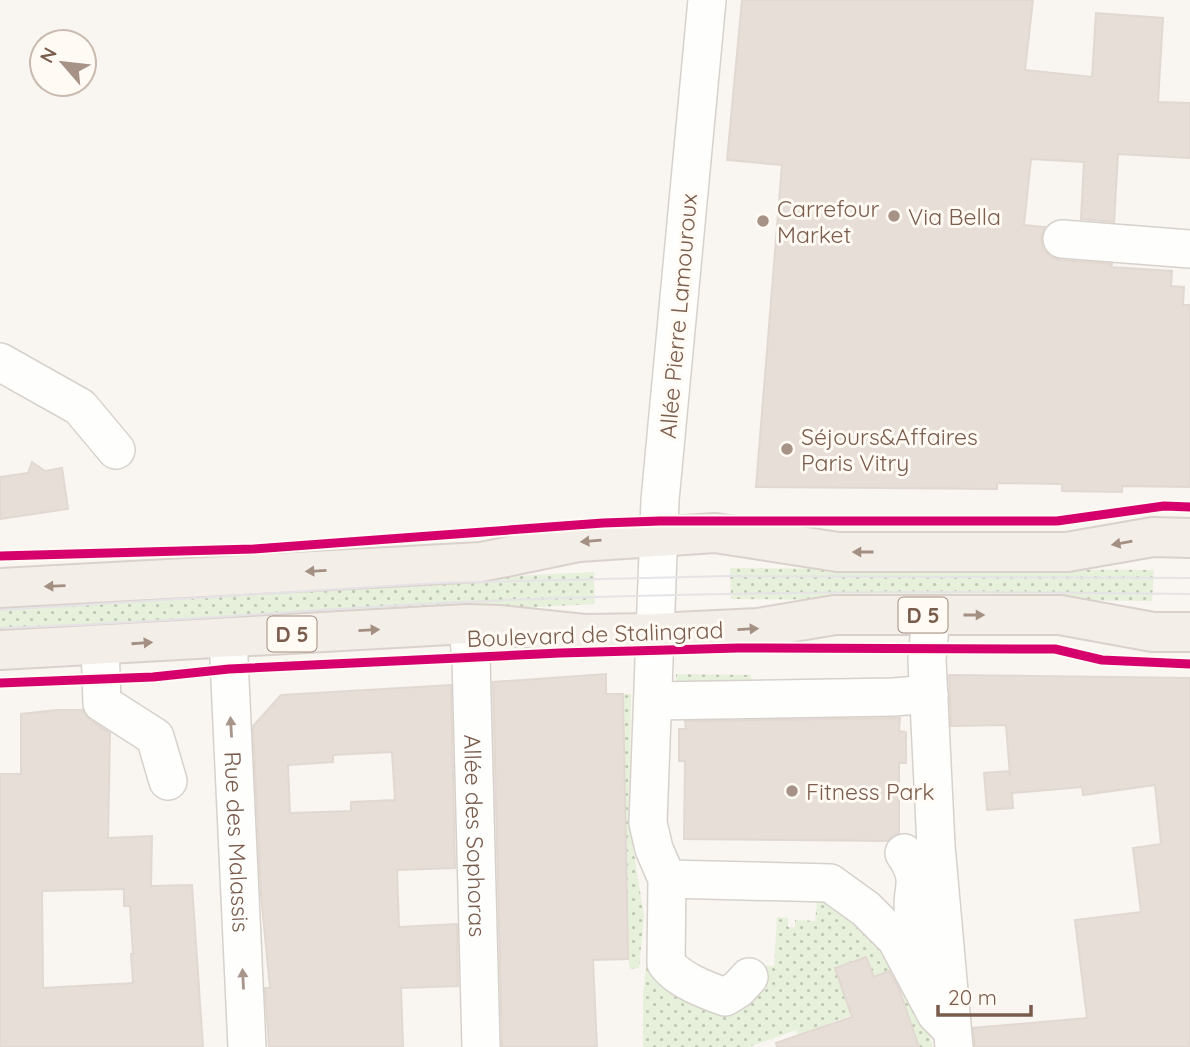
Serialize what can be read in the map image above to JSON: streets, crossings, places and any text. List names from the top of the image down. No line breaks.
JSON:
{"streets":{"main road":["D 5","Boulevard de Stalingrad"],"street":["Allée Pierre Lamouroux","Allée des Sophoras","Rue des Malassis"]},"crossings":[["Allée Pierre Lamouroux","Boulevard de Stalingrad"],["Boulevard de Stalingrad","Allée des Sophoras"],["Boulevard de Stalingrad","Rue des Malassis"]],"one_way":["Rue des Malassis"],"places":["Via Bella","Carrefour Market","Séjours&Affaires Paris Vitry","Fitness Park"],"scale_bar":"20 m","north":"top left"}
